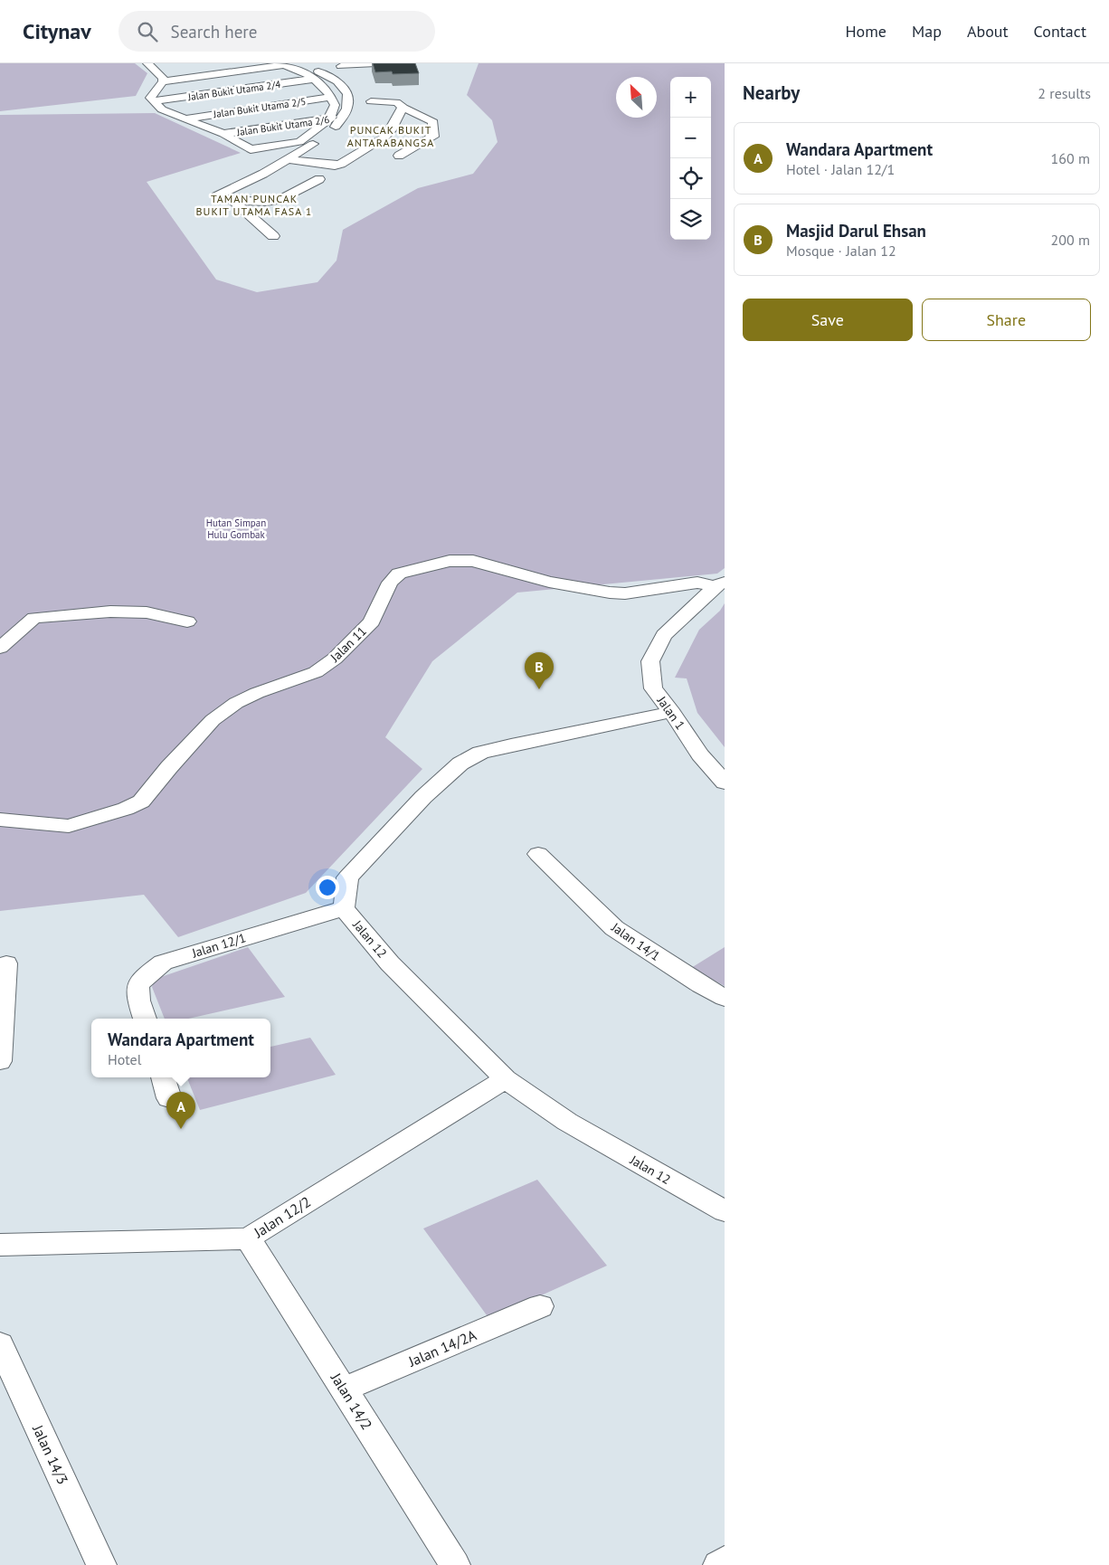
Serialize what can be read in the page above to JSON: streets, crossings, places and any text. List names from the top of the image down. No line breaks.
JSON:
{"streets":{"street":["Jalan Bukit Utama 2/4","Jalan Bukit Utama 2/5","Jalan Bukit Utama 2/6","Jalan 11","Jalan 1","Jalan 12","Jalan 14/1","Jalan 12/1","Jalan 12/2","Jalan 14/2A","Jalan 14/2","Jalan 14/3"]},"crossings":[["Jalan 11","Jalan 1"],["Jalan 1","Jalan 12"],["Jalan 12","Jalan 12/1"],["Jalan 12","Jalan 12/2"],["Jalan 12/2","Jalan 14/2"],["Jalan 14/2A","Jalan 14/2"]],"districts":["PUNCAK BUKIT ANTARABANGSA","TAMAN PUNCAK BUKIT UTAMA FASA 1"],"parks":["Hutan Simpan Hulu Gombak"],"north":"top left","page":{"header":"Citynav","search":"Search here","nav":["Home","Map","About","Contact"],"heading":["Nearby","2 results"],"map_buttons":["+","−"],"list":[{"mark":"A","name":"Wandara Apartment","note":"Hotel · Jalan 12/1","value":"160 m"},{"mark":"B","name":"Masjid Darul Ehsan","note":"Mosque · Jalan 12","value":"200 m"}],"buttons":["Save","Share"],"pins":["B","A"],"popup":["Wandara Apartment","Hotel"]}}
